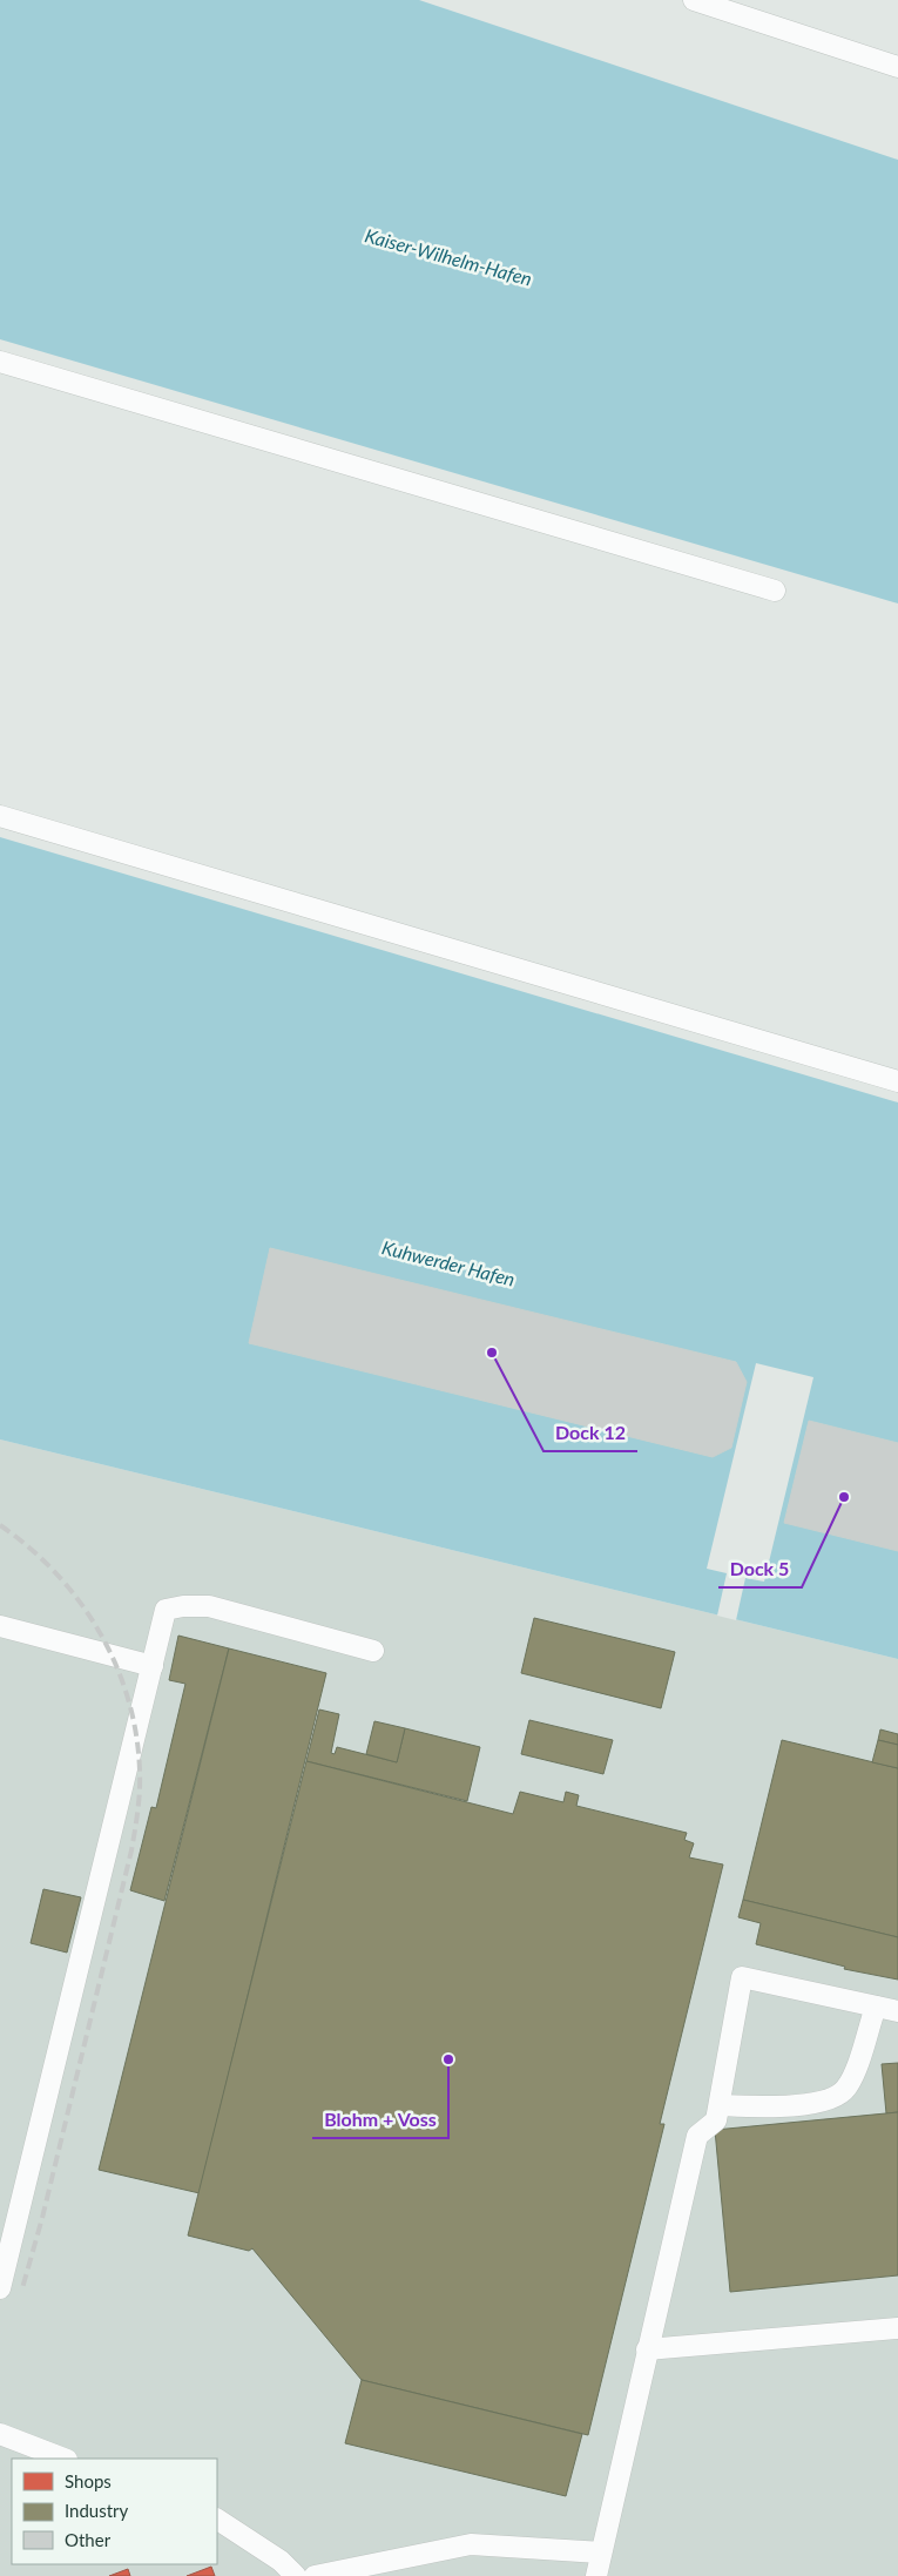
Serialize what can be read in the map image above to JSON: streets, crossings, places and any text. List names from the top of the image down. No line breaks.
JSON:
{"water":["Kaiser-Wilhelm-Hafen","Kuhwerder Hafen"],"places":["Dock 12","Dock 5","Blohm + Voss"],"legend":["Shops","Industry","Other"]}
